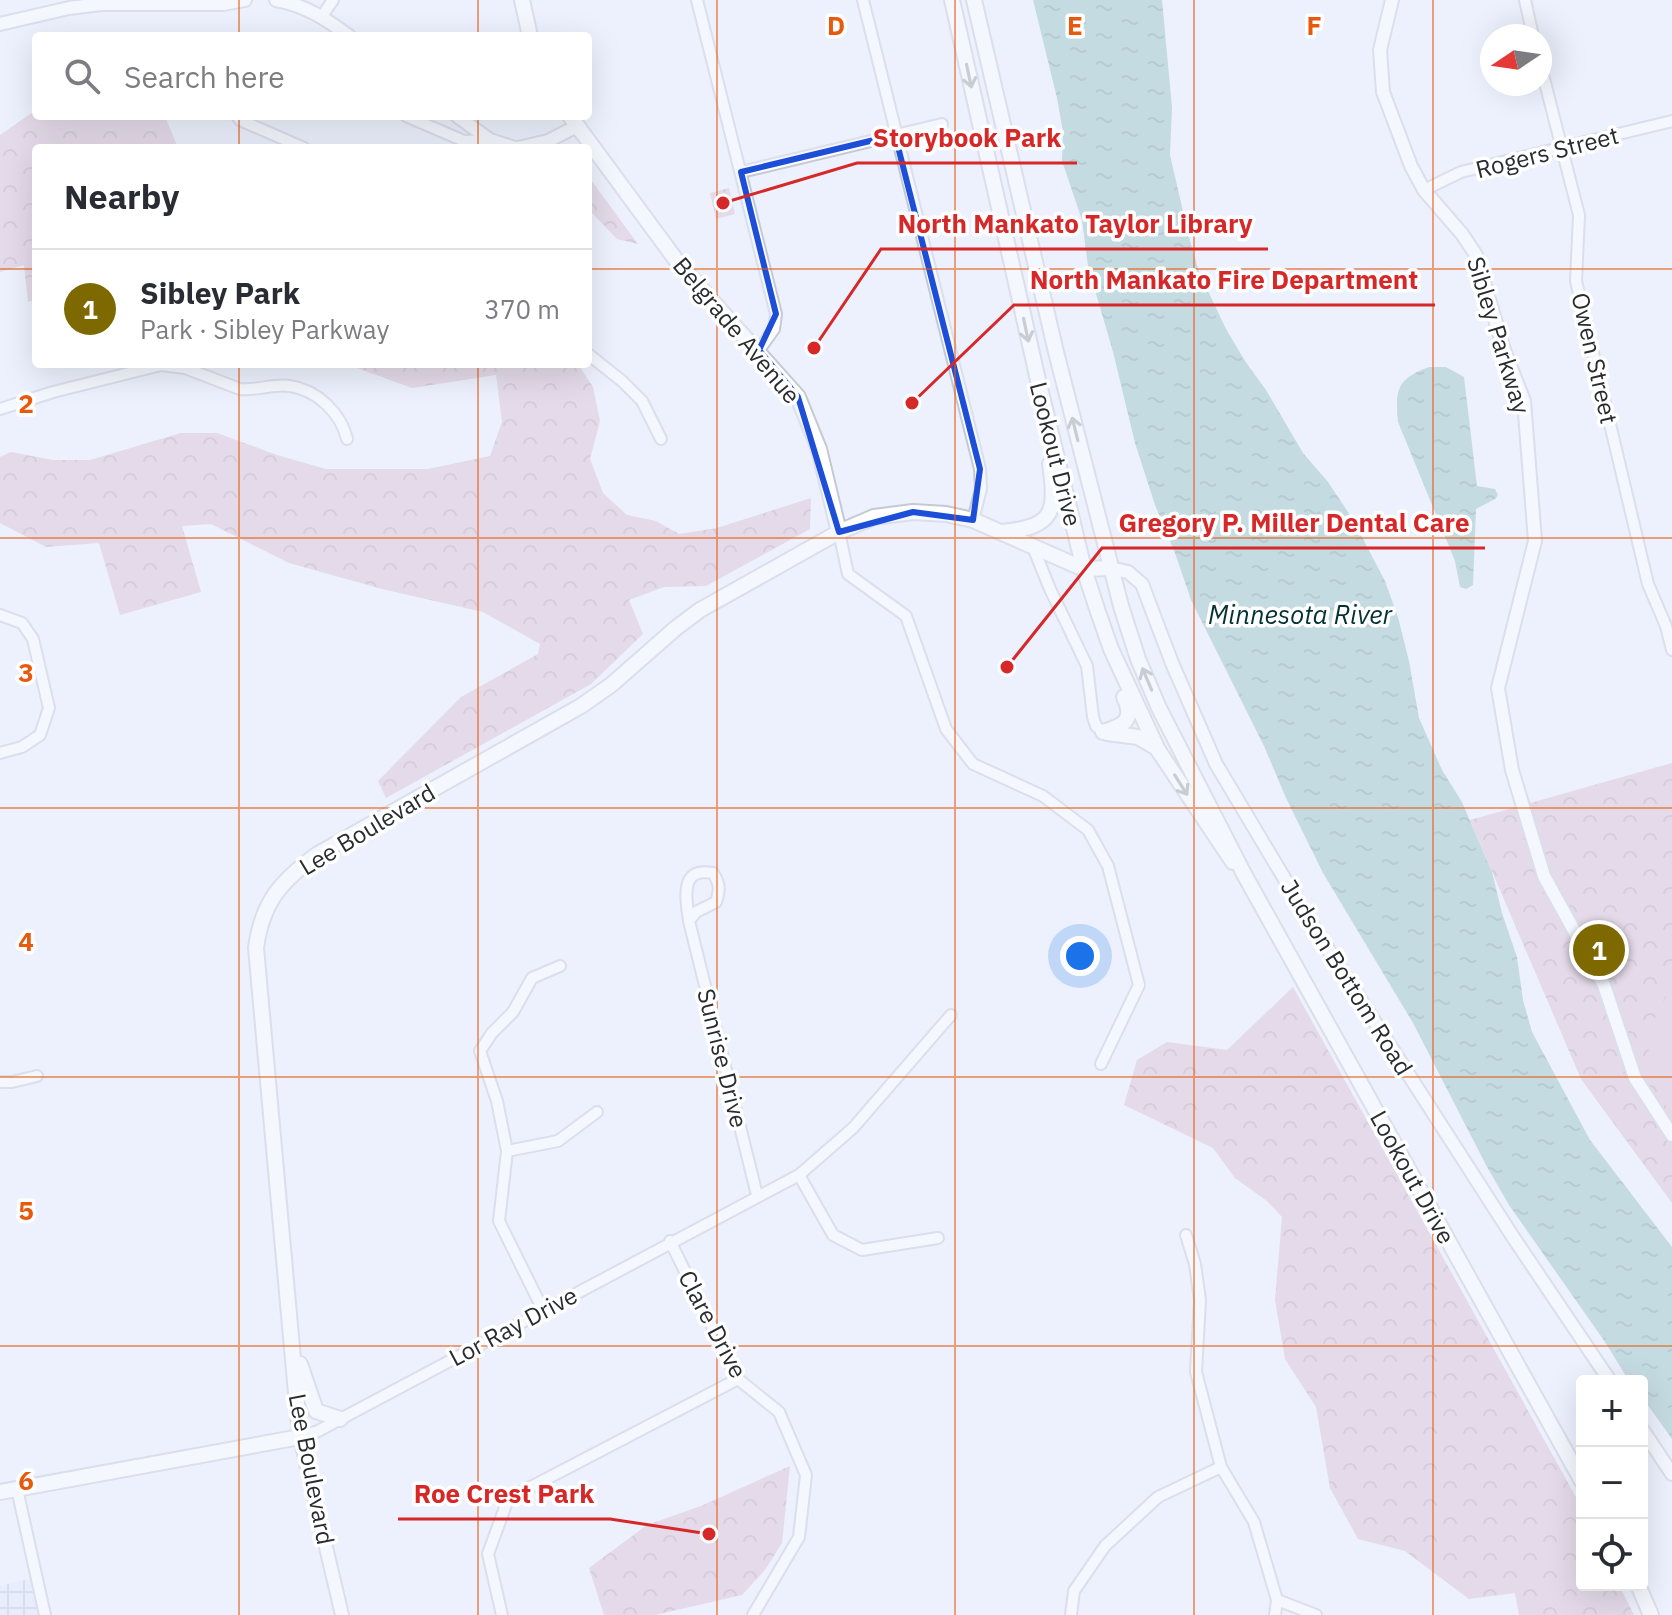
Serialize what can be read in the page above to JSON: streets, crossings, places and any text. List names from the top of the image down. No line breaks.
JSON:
{"streets":{"main road":["Belgrade Avenue","Lookout Drive","Lee Boulevard","Lor Ray Drive"],"street":["Rogers Street","Sibley Parkway","Owen Street","Judson Bottom Road","Sunrise Drive","Clare Drive"]},"crossings":[["Rogers Street","Sibley Parkway"],["Rogers Street","Owen Street"],["Belgrade Avenue","Lee Boulevard"],["Lookout Drive","Lee Boulevard"],["Lookout Drive","Judson Bottom Road"],["Lee Boulevard","Judson Bottom Road"],["Lee Boulevard","Lor Ray Drive"],["Sunrise Drive","Lor Ray Drive"],["Clare Drive","Lor Ray Drive"]],"water":["Minnesota River"],"places":["Storybook Park","North Mankato Taylor Library","North Mankato Fire Department","Gregory P. Miller Dental Care","Roe Crest Park"],"north":"left","page":{"search":"Search here","heading":"Nearby","list":[{"mark":"1","name":"Sibley Park","note":"Park · Sibley Parkway","value":"370 m"}],"pins":"1","map_buttons":["+","−"]},"grid":{"columns":["D","E","F"],"rows":["2","3","4","5","6"]}}
